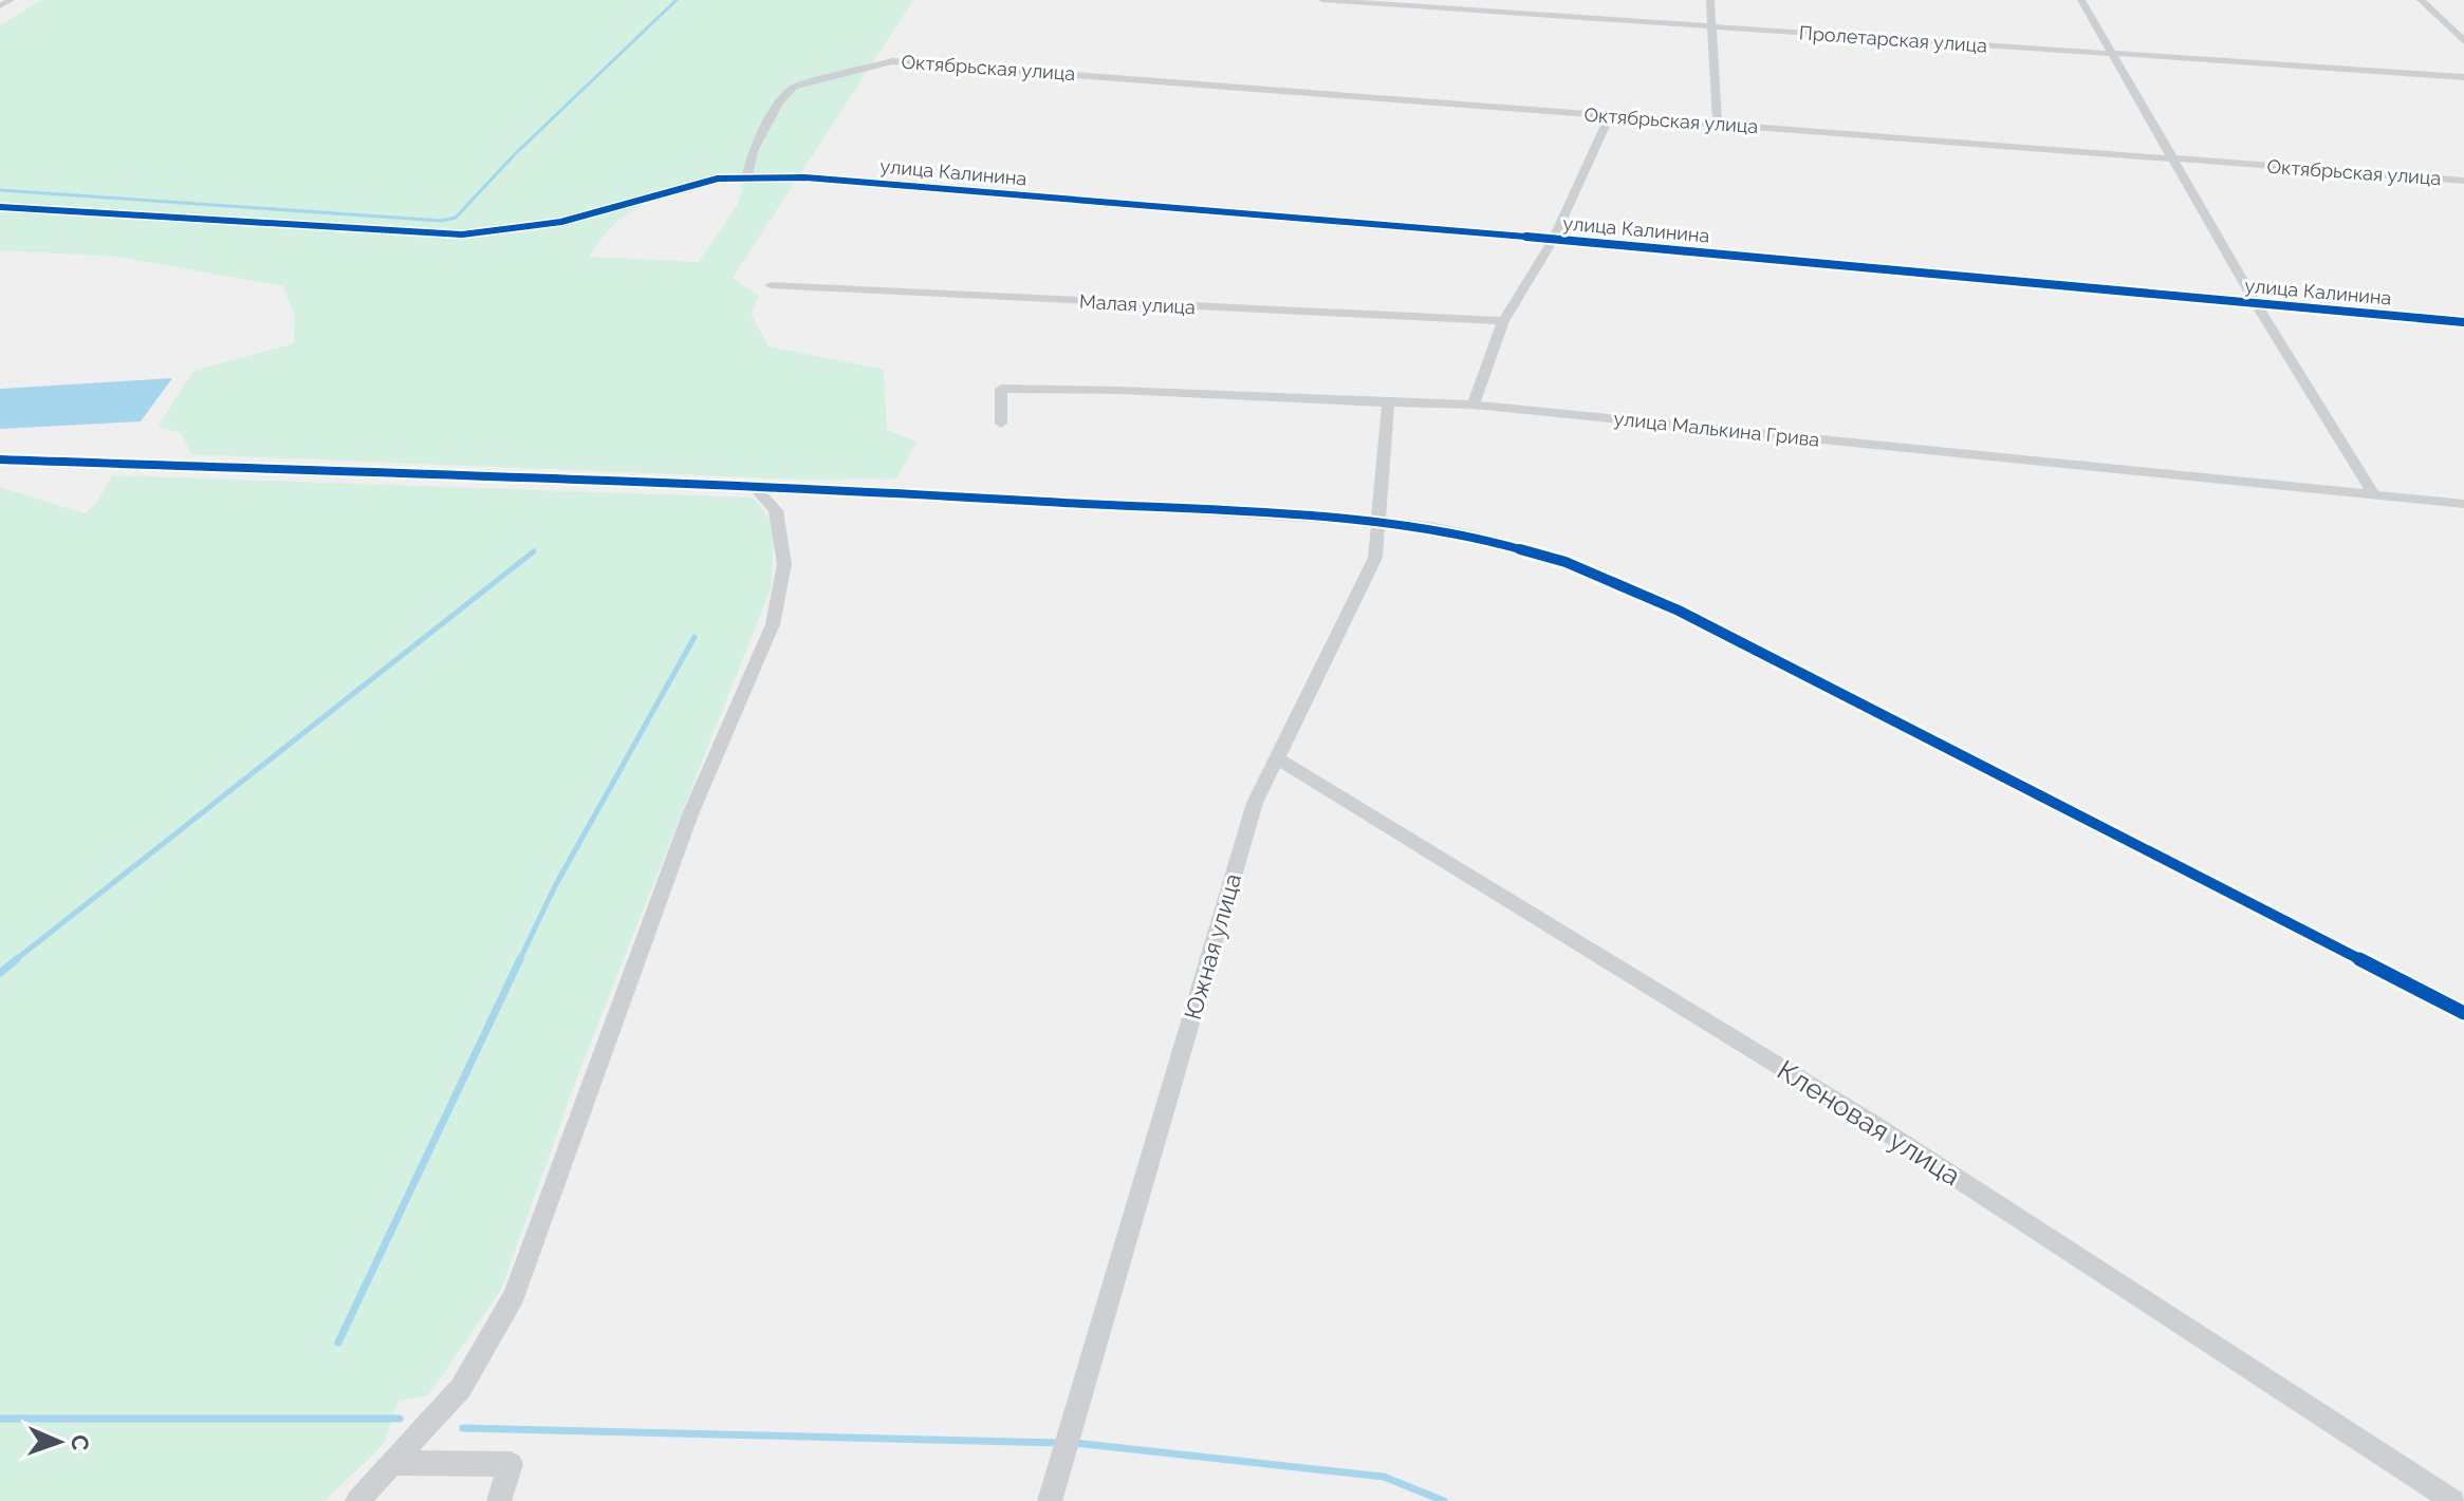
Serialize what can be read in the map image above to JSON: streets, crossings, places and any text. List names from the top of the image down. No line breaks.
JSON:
{"streets":{"street":["Пролетарская улица","Октябрьская улица","улица Калинина","Малая улица","улица Малькина Грива","Южная улица","Кленовая улица"]},"crossings":[["Октябрьская улица","улица Калинина"],["улица Малькина Грива","Южная улица"],["Южная улица","Кленовая улица"]],"north":"right"}
